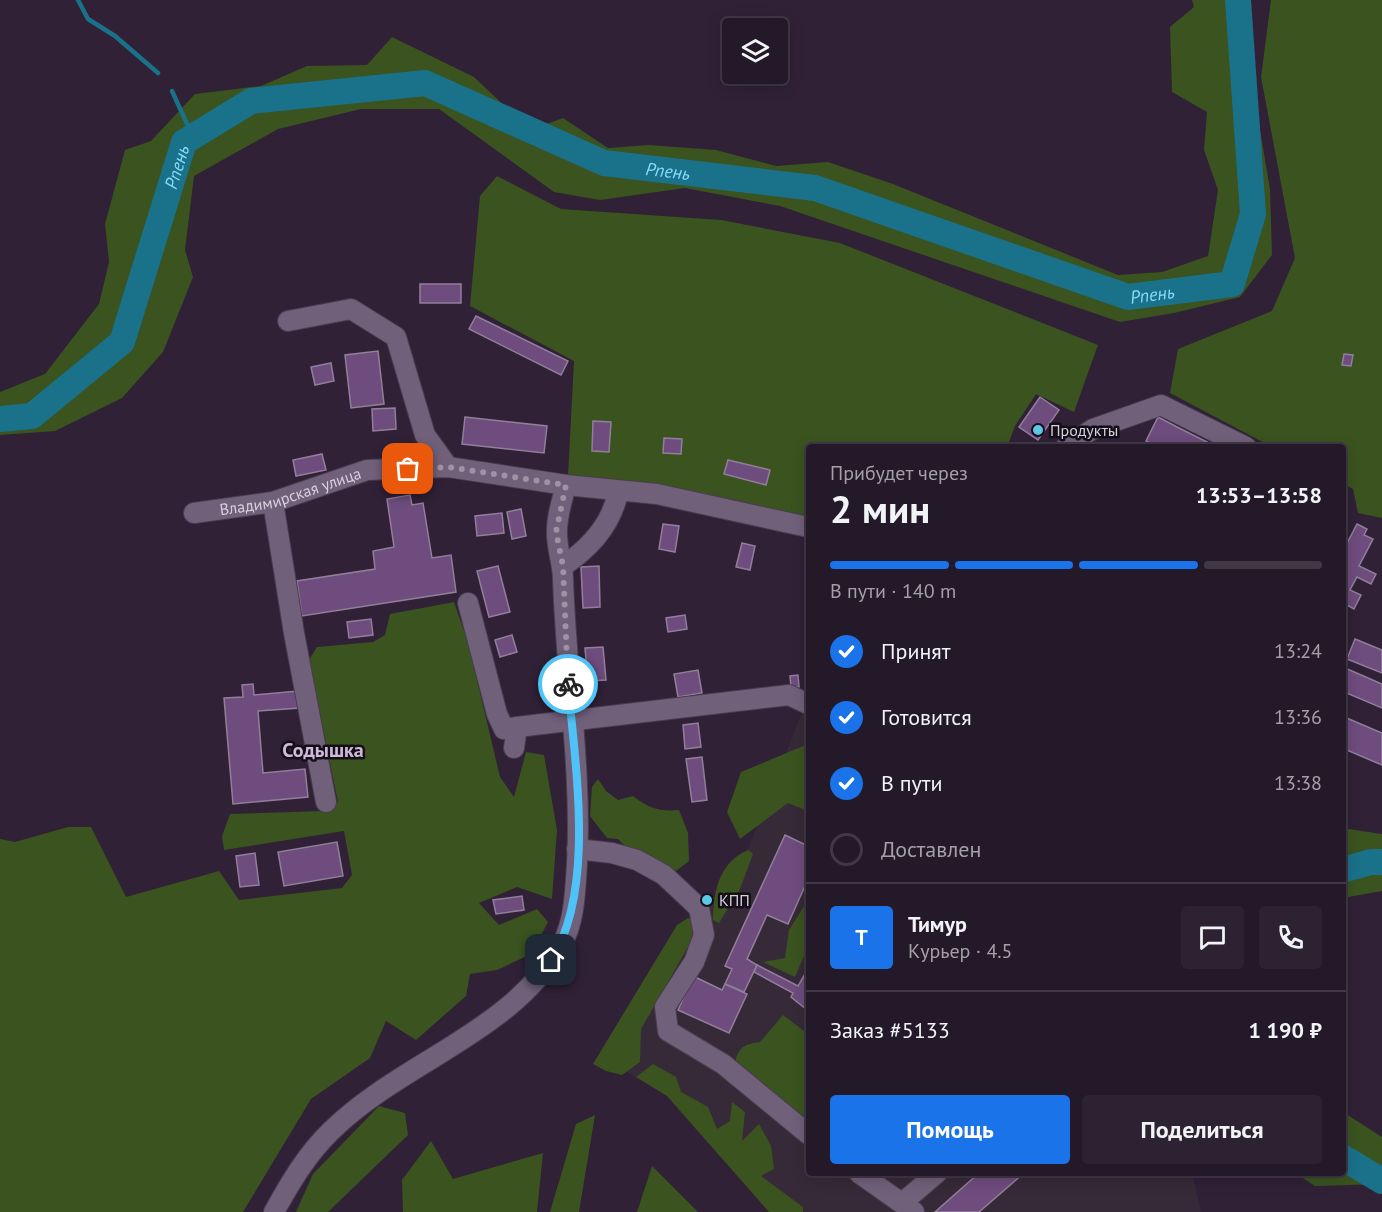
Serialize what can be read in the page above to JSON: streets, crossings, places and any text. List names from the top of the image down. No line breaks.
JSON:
{"streets":{"street":["Владимирская улица"]},"districts":["Содышка"],"water":["Рпень"],"places":["Продукты","КПП"],"page":{"heading":["2 мин","Прибудет через","13:53–13:58"],"panel":["Тимур","Курьер · 4.5","Заказ #5133","1 190 ₽"],"bar":"В пути · 140 m","list":[["Принят","13:24"],["Готовится","13:36"],["В пути","13:38"],"Доставлен"],"round":"Т","buttons":["Помощь","Поделиться"]}}
